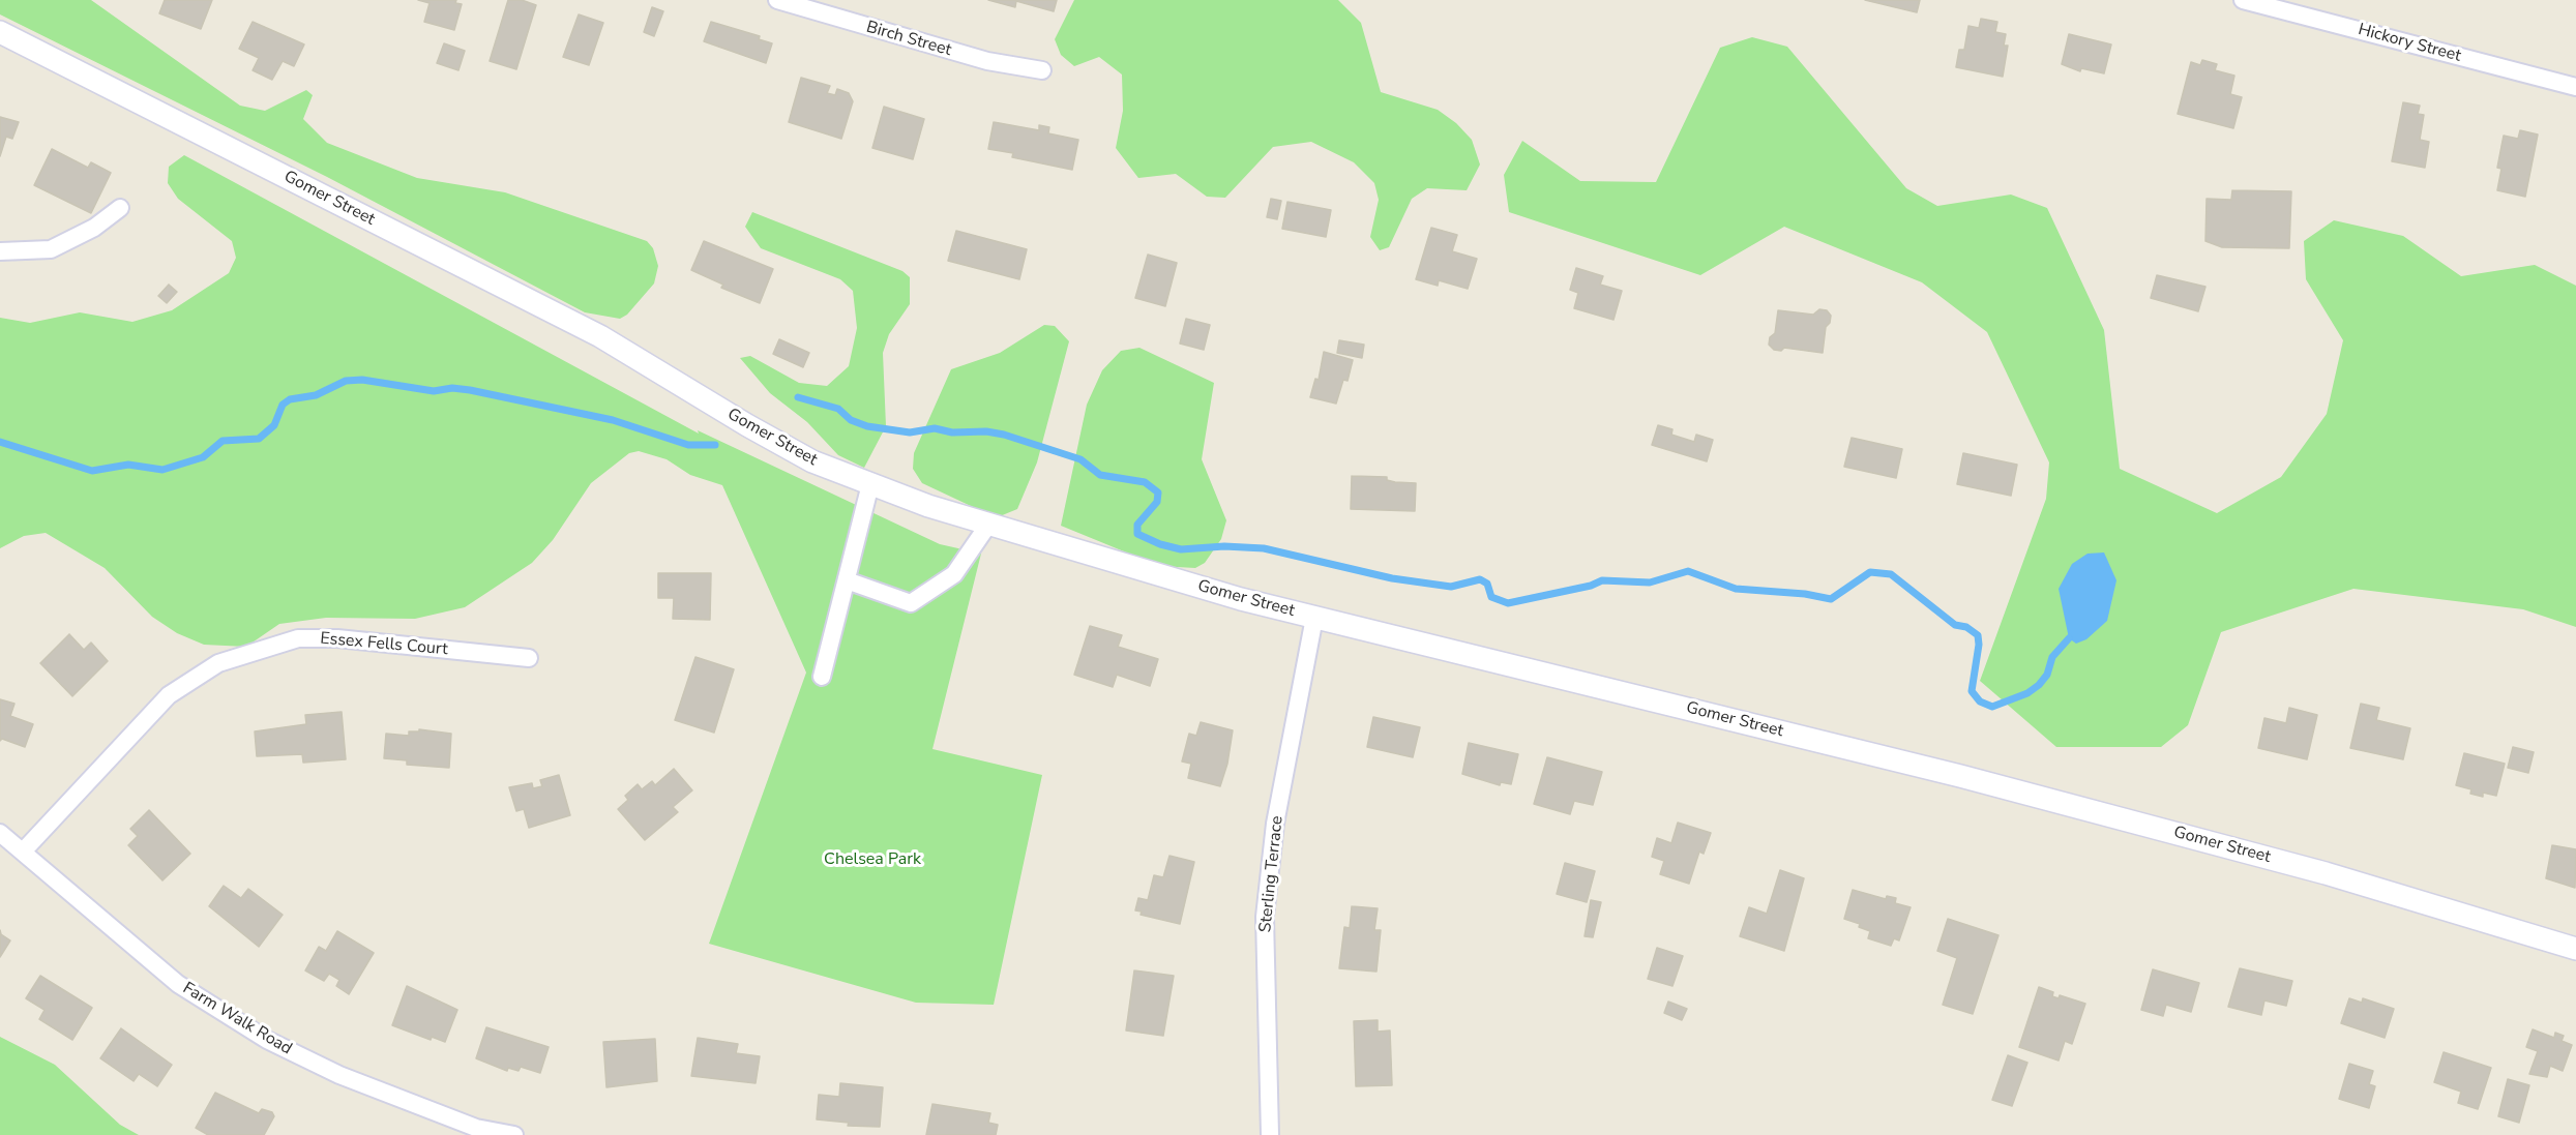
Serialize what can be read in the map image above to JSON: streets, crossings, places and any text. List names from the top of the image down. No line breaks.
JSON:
{"streets":{"street":["Birch Street","Hickory Street","Gomer Street","Essex Fells Court","Sterling Terrace","Farm Walk Road"]},"crossings":[["Gomer Street","Sterling Terrace"],["Essex Fells Court","Farm Walk Road"]],"parks":["Chelsea Park"]}
